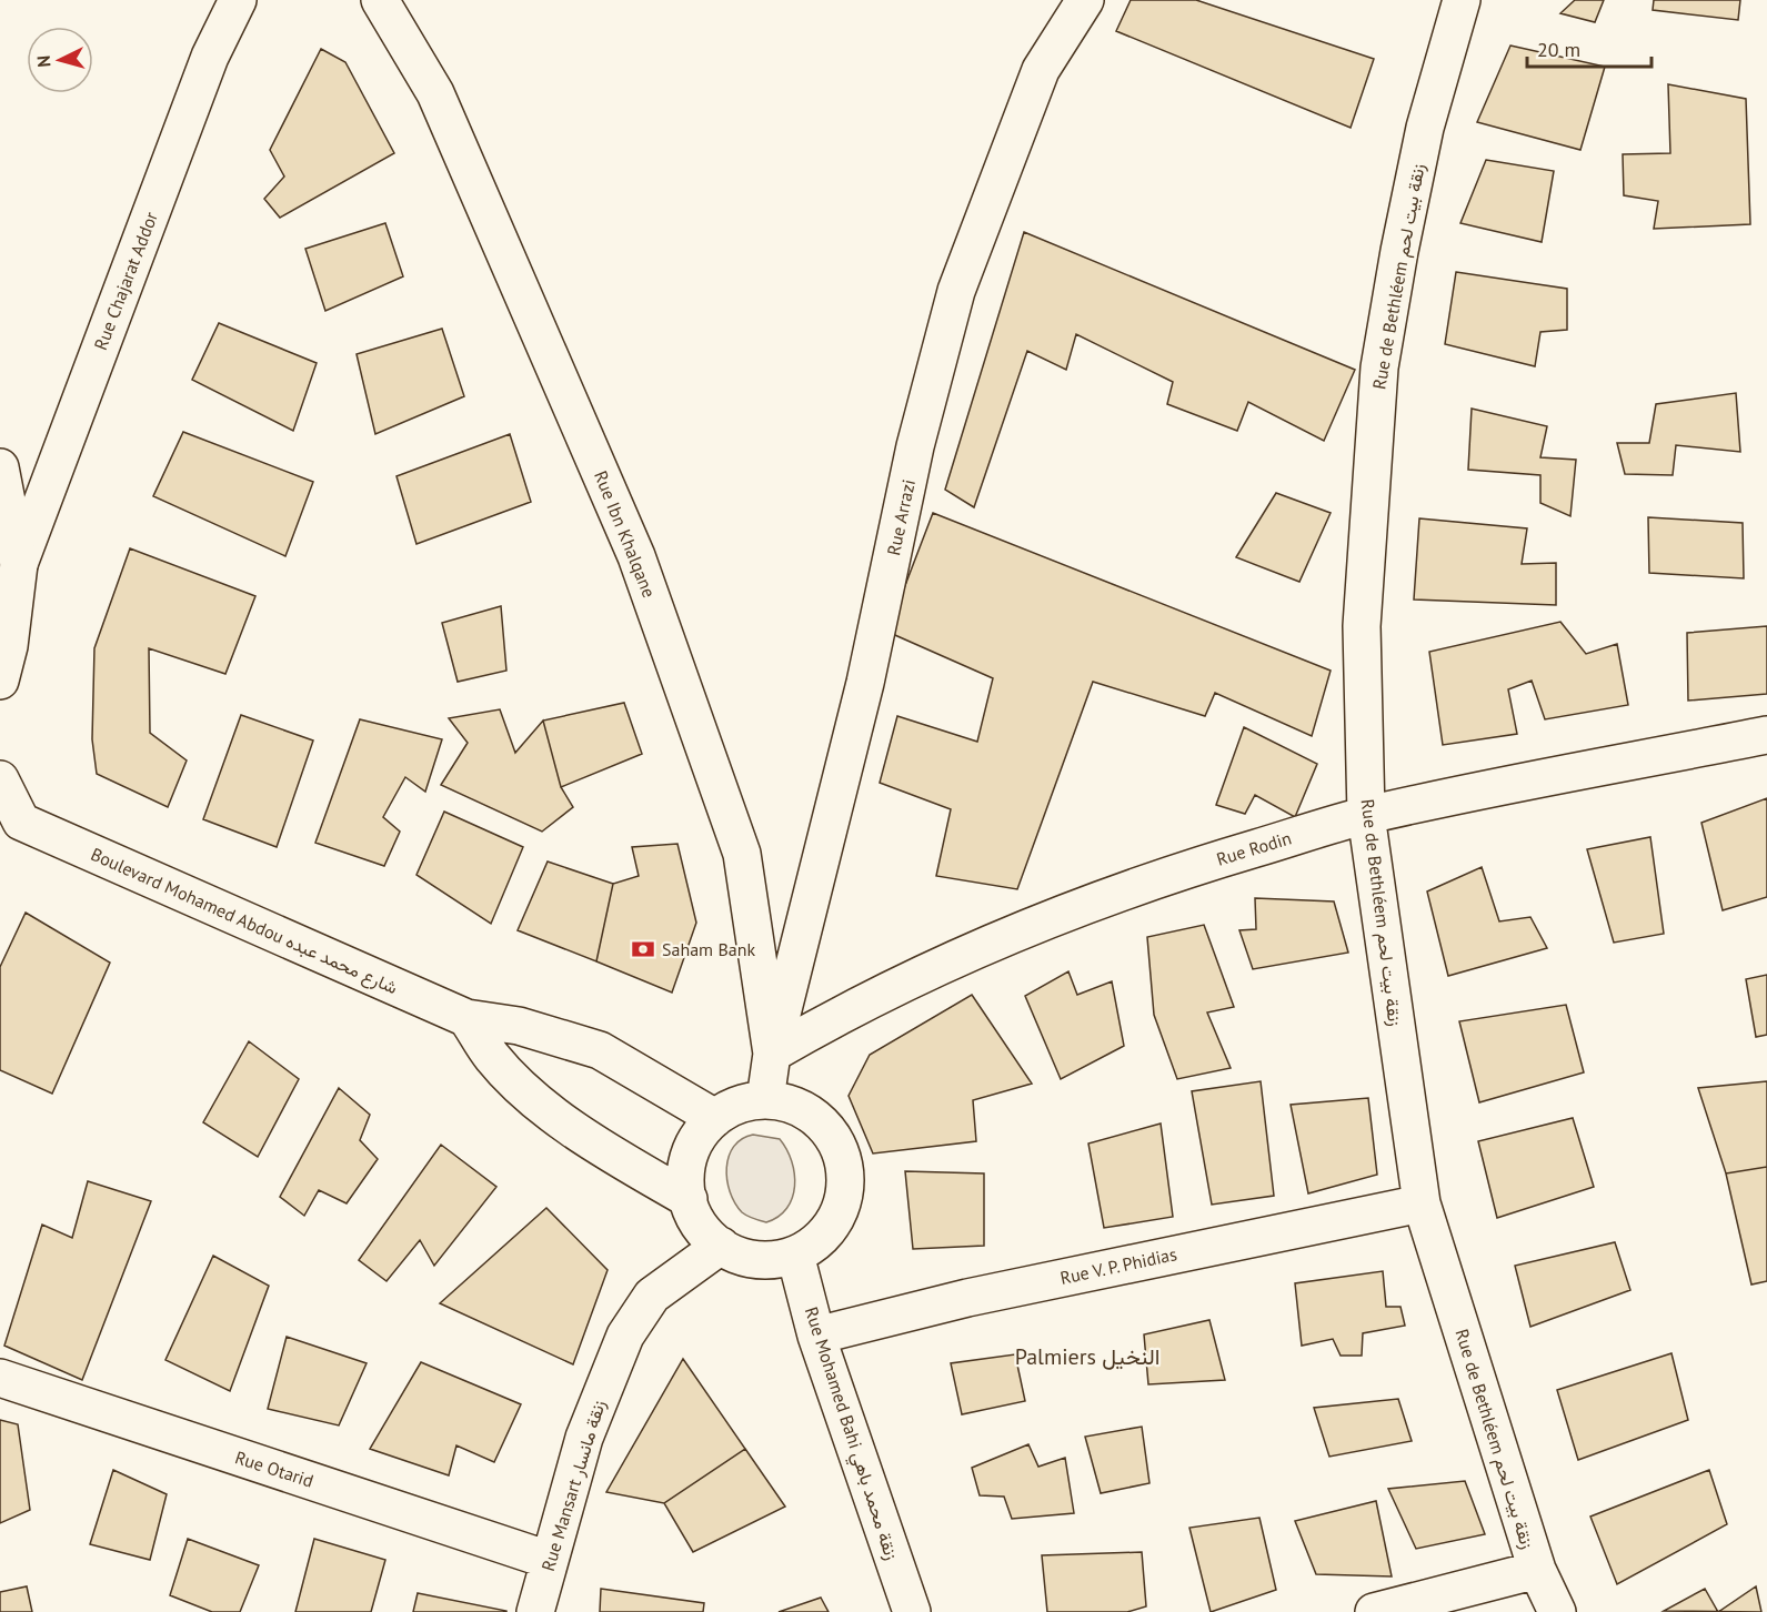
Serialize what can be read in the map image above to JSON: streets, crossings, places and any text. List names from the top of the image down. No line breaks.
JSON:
{"streets":{"street":["Rue de Bethléem زنقة بيت لحم","Rue Chajarat Addor","Rue Arrazi","Rue Ibn Khalqane","Rue Rodin","Boulevard Mohamed Abdou شارع محمد عبده","Rue V. P. Phidias","Rue Mohamed Bahi زنقة محمد باهي","Rue Otarid","Rue Mansart زنقة مانسار"]},"crossings":[["Rue de Bethléem زنقة بيت لحم","Rue Rodin"],["Rue de Bethléem زنقة بيت لحم","Rue V. P. Phidias"],["Rue Arrazi","Rue Ibn Khalqane"],["Rue Arrazi","Rue Rodin"],["Rue Ibn Khalqane","Rue Rodin"],["Rue Ibn Khalqane","Boulevard Mohamed Abdou شارع محمد عبده"],["Rue Ibn Khalqane","Rue Mohamed Bahi زنقة محمد باهي"],["Rue Ibn Khalqane","Rue Mansart زنقة مانسار"],["Boulevard Mohamed Abdou شارع محمد عبده","Rue Mohamed Bahi زنقة محمد باهي"],["Boulevard Mohamed Abdou شارع محمد عبده","Rue Mansart زنقة مانسار"],["Rue V. P. Phidias","Rue Mohamed Bahi زنقة محمد باهي"],["Rue Mohamed Bahi زنقة محمد باهي","Rue Mansart زنقة مانسار"],["Rue Otarid","Rue Mansart زنقة مانسار"]],"districts":["Palmiers النخيل"],"places":{"bank":["Saham Bank"]},"scale_bar":"20 m","north":"left"}
